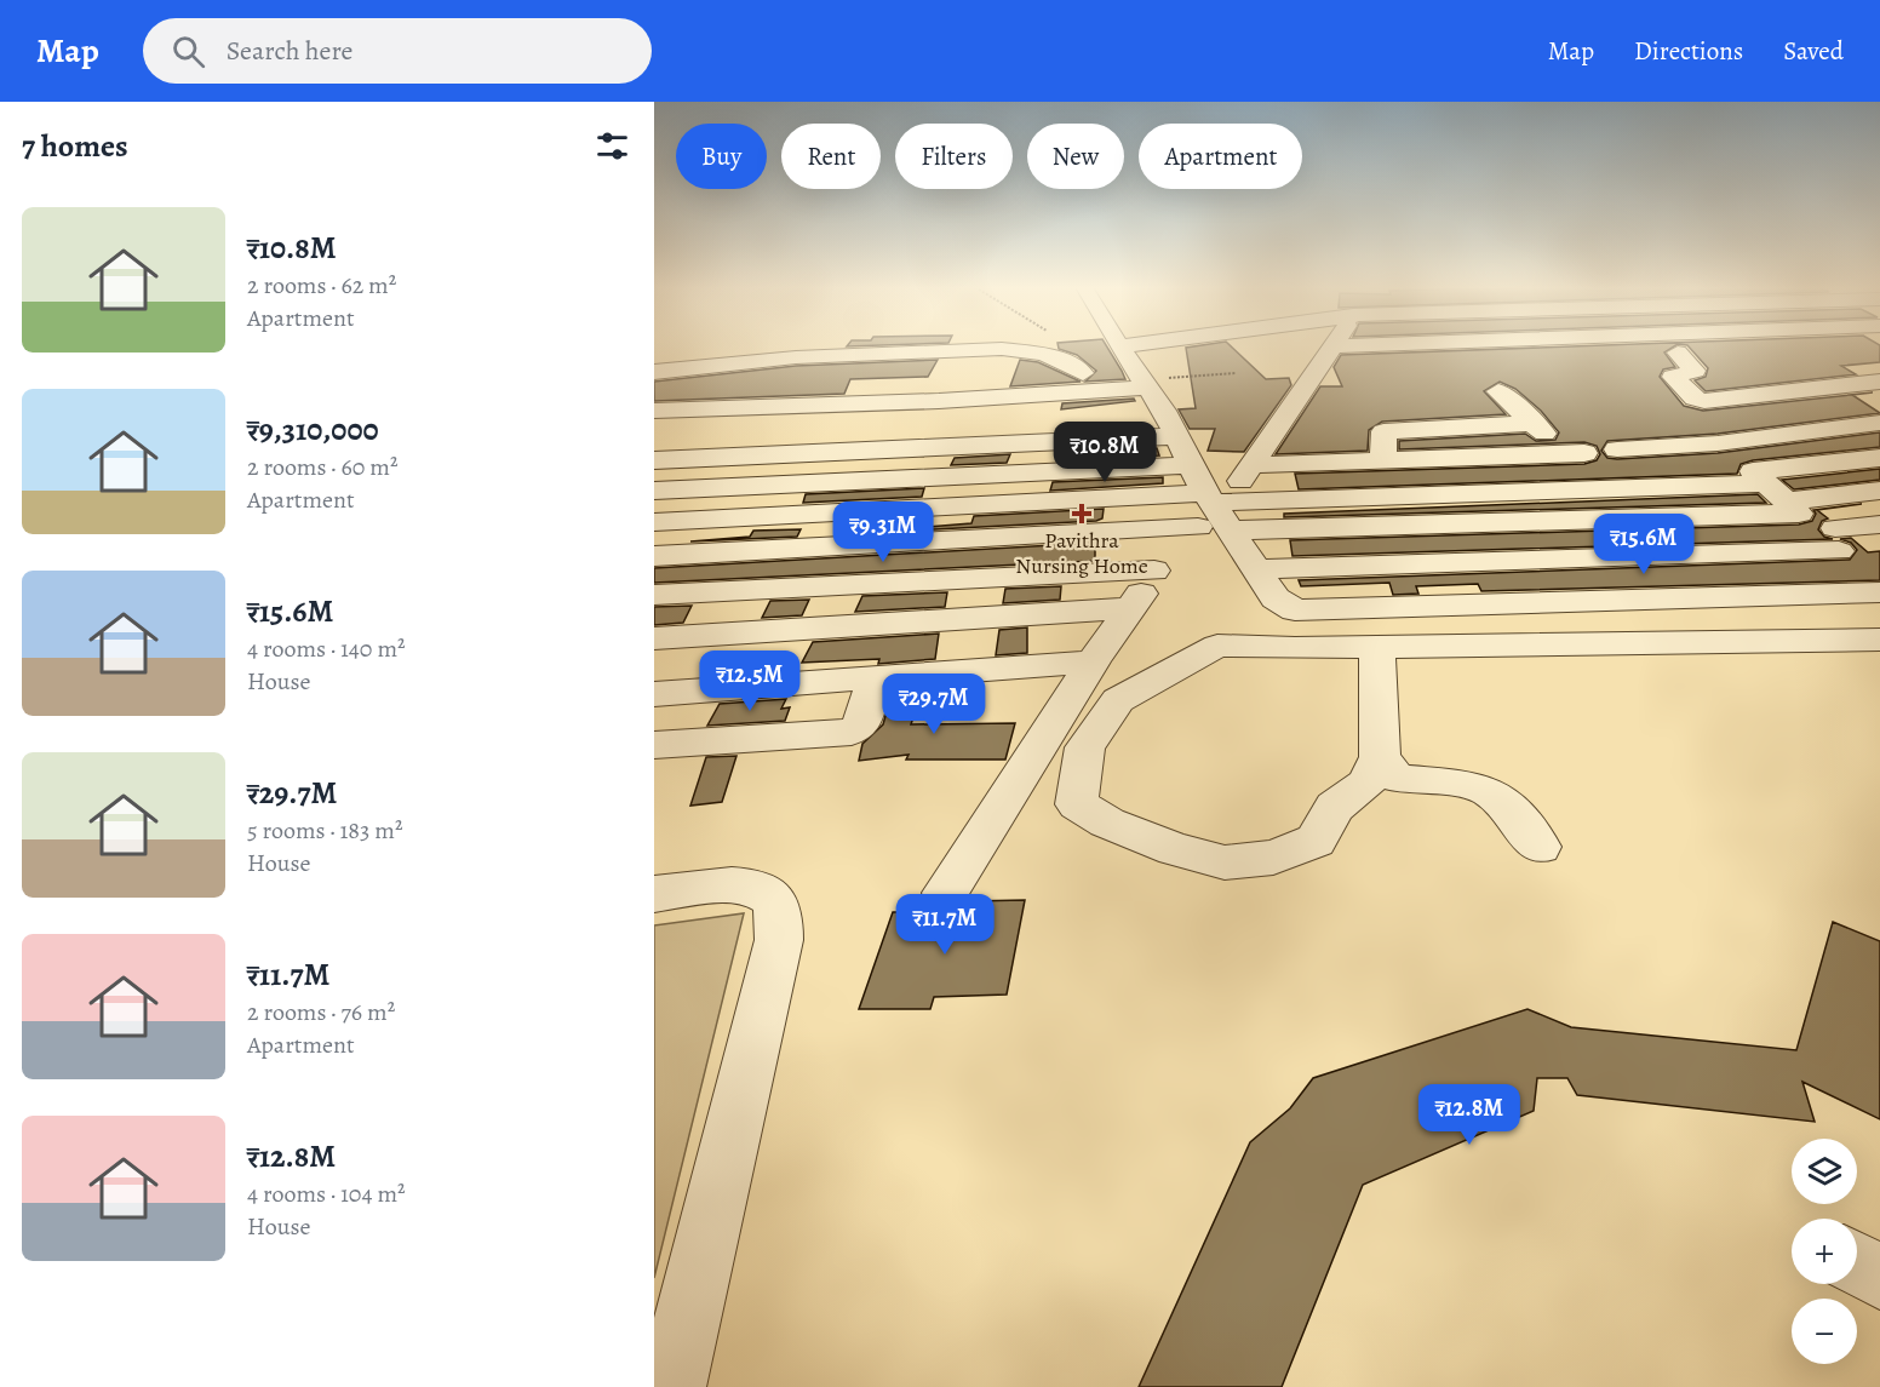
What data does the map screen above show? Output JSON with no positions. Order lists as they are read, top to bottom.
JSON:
{
  "places": {
    "health": ["Pavithra Nursing Home"]
  },
  "page": {
    "header": "Map",
    "search": "Search here",
    "nav": ["Map", "Directions", "Saved"],
    "heading": "7 homes",
    "chip": [
      "Buy",
      "Rent",
      "Filters",
      "New",
      "Apartment"
    ],
    "list": [
      {
        "name": "₹10.8M",
        "note": "2 rooms · 62 m² · Apartment"
      },
      {
        "name": "₹9,310,000",
        "note": "2 rooms · 60 m² · Apartment"
      },
      {
        "name": "₹15.6M",
        "note": "4 rooms · 140 m² · House"
      },
      {
        "name": "₹29.7M",
        "note": "5 rooms · 183 m² · House"
      },
      {
        "name": "₹11.7M",
        "note": "2 rooms · 76 m² · Apartment"
      },
      {
        "name": "₹12.8M",
        "note": "4 rooms · 104 m² · House"
      }
    ],
    "price": [
      "₹10.8M",
      "₹9.31M",
      "₹15.6M",
      "₹12.5M",
      "₹29.7M",
      "₹11.7M",
      "₹12.8M"
    ],
    "map_buttons": ["+", "−"]
  }
}
